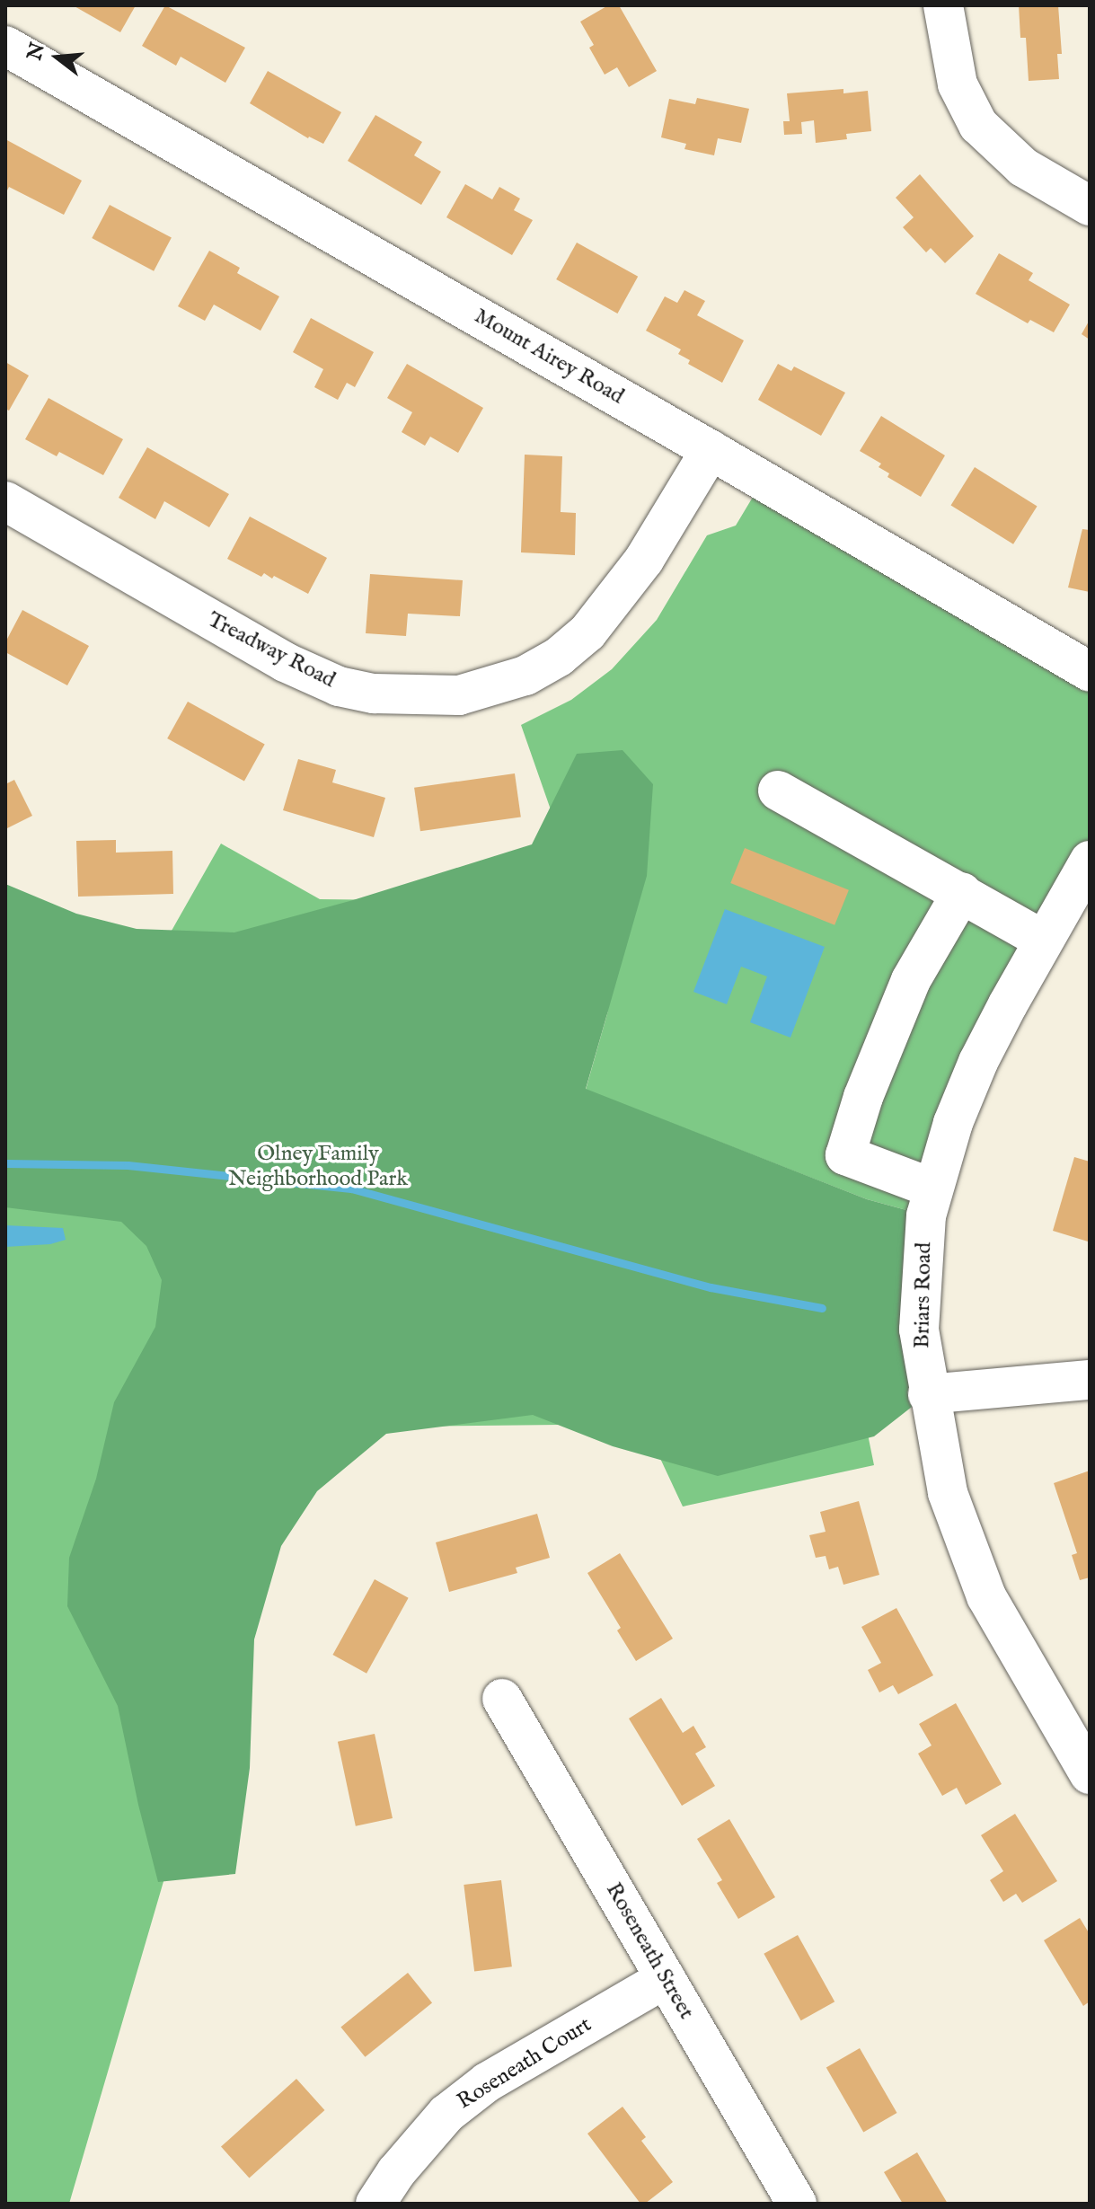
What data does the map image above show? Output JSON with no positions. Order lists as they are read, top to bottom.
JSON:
{
  "streets": {
    "street": [
      "Mount Airey Road",
      "Treadway Road",
      "Briars Road",
      "Roseneath Street",
      "Roseneath Court"
    ]
  },
  "crossings": [
    ["Mount Airey Road", "Treadway Road"],
    ["Roseneath Street", "Roseneath Court"]
  ],
  "parks": ["Olney Family Neighborhood Park"],
  "north": "left"
}
